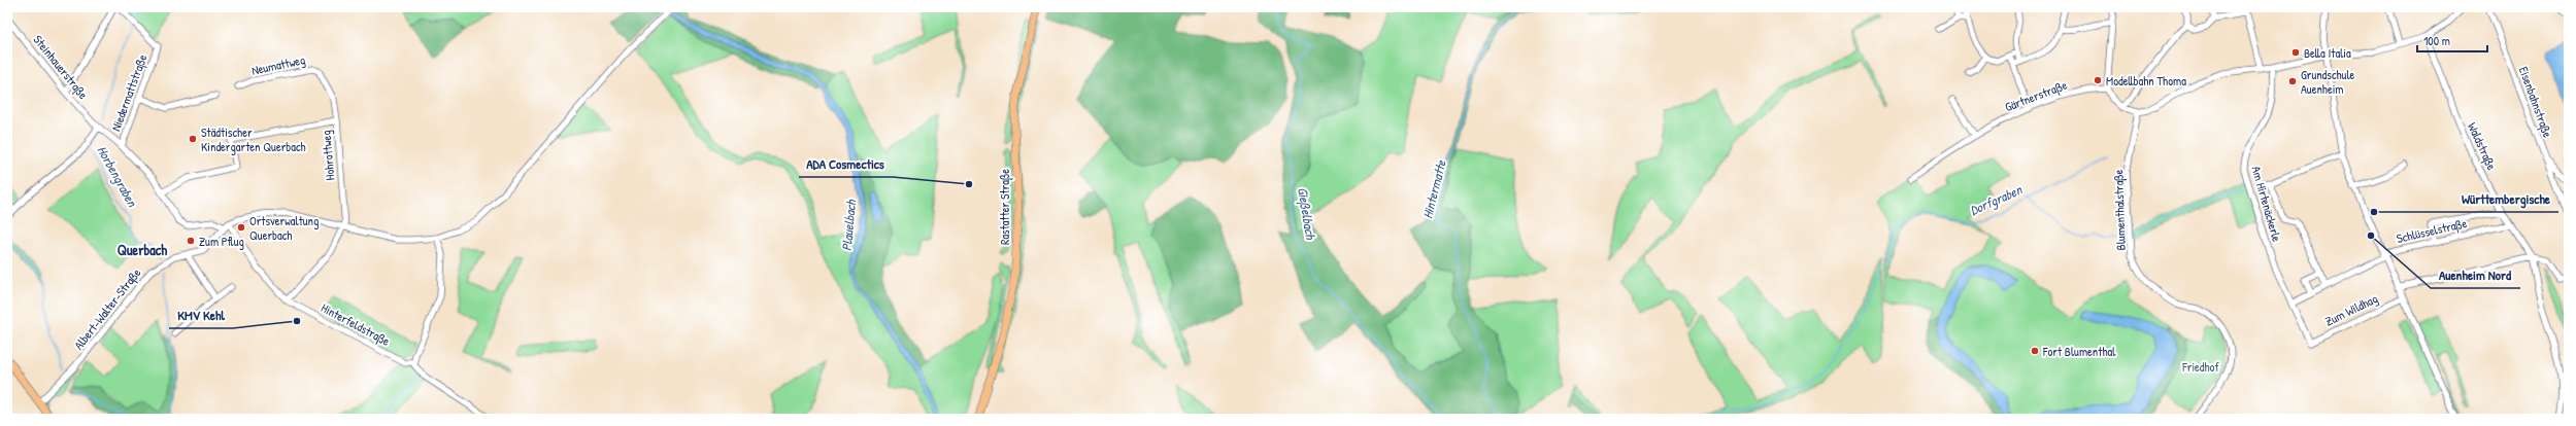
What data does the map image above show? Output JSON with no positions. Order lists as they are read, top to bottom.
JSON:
{
  "streets": {
    "main road": ["Rastatter Straße"],
    "street": [
      "Neumattweg",
      "Steinhauerstraße",
      "Niedermattstraße",
      "Gärtnerstraße",
      "Eisenbahnstraße",
      "Waldstraße",
      "Hohrottweg",
      "Am Hirtenäckerle",
      "Blumenthalstraße",
      "Schlüsselstraße",
      "Albert-Walter-Straße",
      "Zum Wildhag",
      "Hinterfeldstraße"
    ]
  },
  "crossings": [
    ["Neumattweg", "Hohrottweg"],
    ["Steinhauerstraße", "Niedermattstraße"],
    ["Steinhauerstraße", "Hohrottweg"],
    ["Steinhauerstraße", "Albert-Walter-Straße"],
    ["Steinhauerstraße", "Hinterfeldstraße"],
    ["Waldstraße", "Schlüsselstraße"],
    ["Am Hirtenäckerle", "Schlüsselstraße"],
    ["Am Hirtenäckerle", "Zum Wildhag"],
    ["Albert-Walter-Straße", "Hinterfeldstraße"]
  ],
  "districts": ["Querbach"],
  "water": [
    "Horbengraben",
    "Hintermatte",
    "Dorfgraben",
    "Gießelbach",
    "Plauelbach"
  ],
  "parks": ["Friedhof"],
  "places": [
    "Bella Italia",
    "Modellbahn Thoma",
    "Grundschule Auenheim",
    "Städtischer Kindergarten Querbach",
    "ADA Cosmectics",
    "Württembergische",
    "Ortsverwaltung Querbach",
    "Auenheim Nord",
    "Zum Pflug",
    "KMV Kehl",
    "Fort Blumenthal"
  ],
  "scale_bar": "100 m"
}
